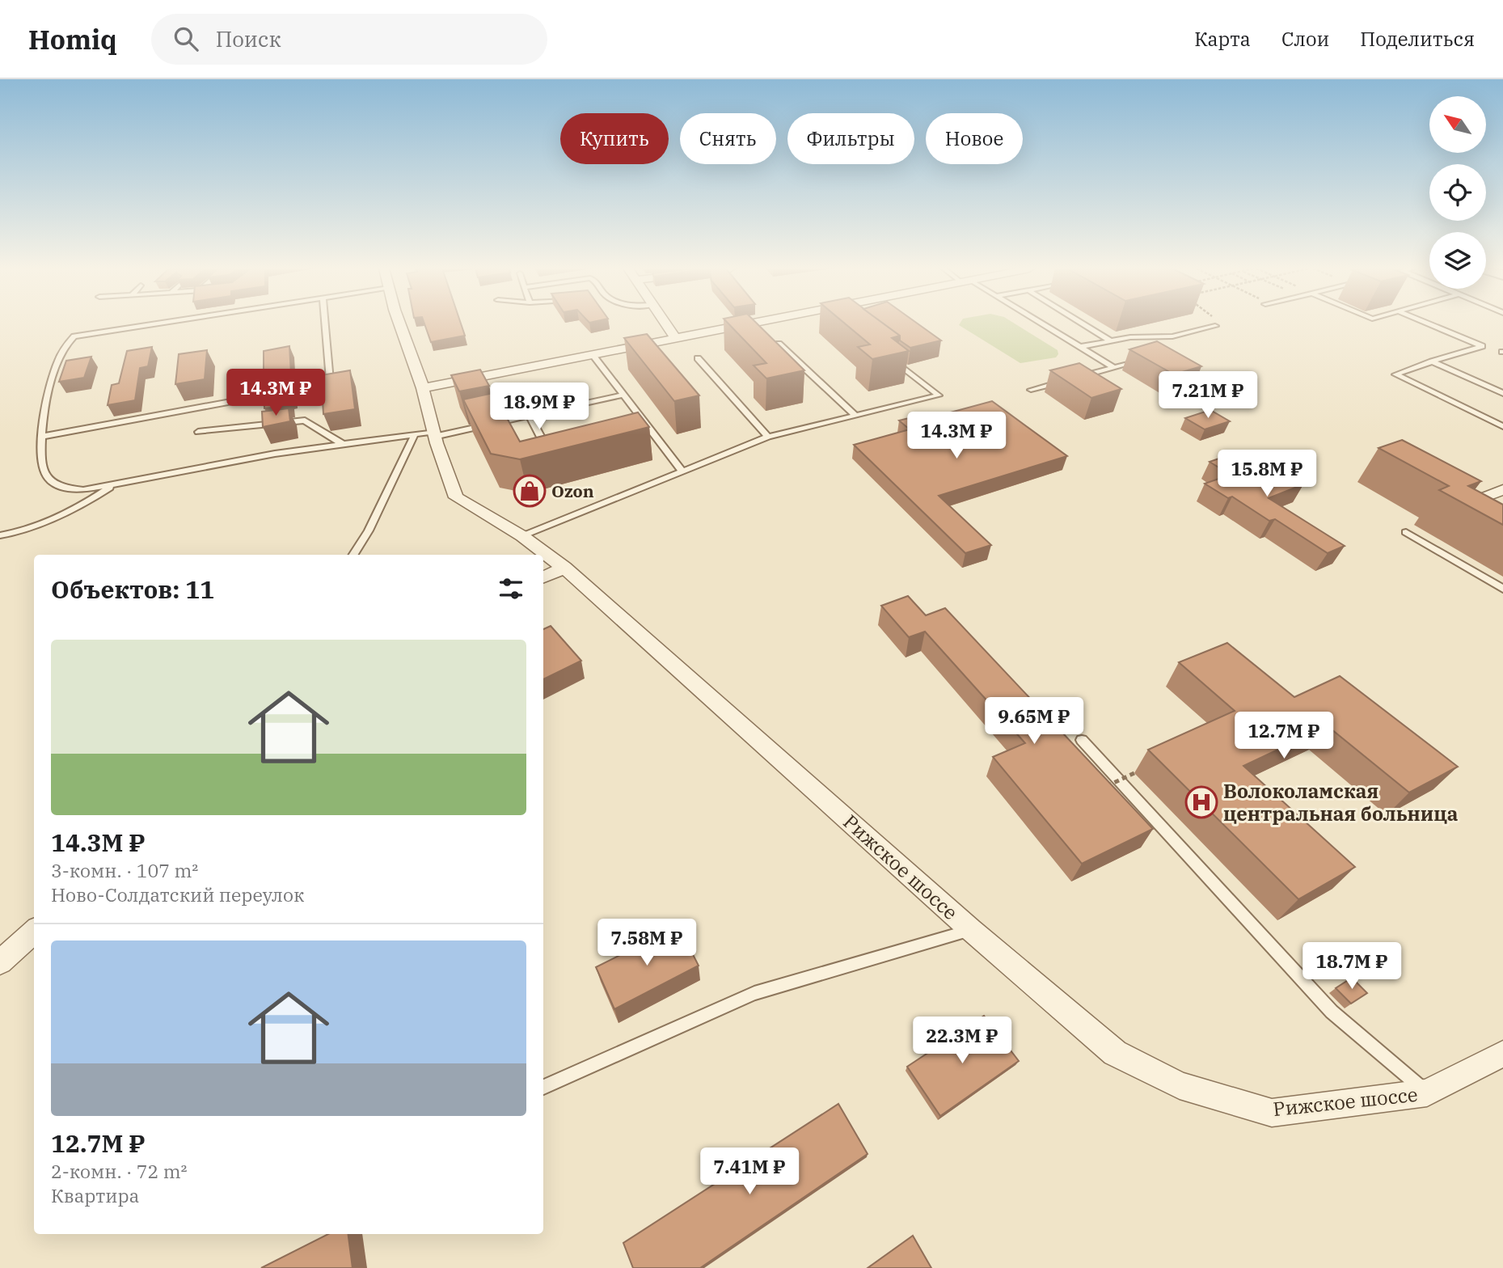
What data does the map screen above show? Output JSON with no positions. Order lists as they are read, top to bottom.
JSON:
{
  "streets": {
    "street": ["Рижское шоссе"]
  },
  "places": {
    "shop": ["Ozon"],
    "hospital": ["Волоколамская центральная больница"]
  },
  "north": "top left",
  "page": {
    "header": "Homiq",
    "search": "Поиск",
    "nav": ["Карта", "Слои", "Поделиться"],
    "chip": [
      "Купить",
      "Снять",
      "Фильтры",
      "Новое"
    ],
    "price": [
      "14.3M ₽",
      "7.21M ₽",
      "18.9M ₽",
      "14.3M ₽",
      "15.8M ₽",
      "9.65M ₽",
      "12.7M ₽",
      "7.58M ₽",
      "18.7M ₽",
      "22.3M ₽",
      "7.41M ₽"
    ],
    "heading": "Объектов: 11",
    "list": [
      {
        "name": "14.3M ₽",
        "note": "3-комн. · 107 m² · Ново-Солдатский переулок"
      },
      {
        "name": "12.7M ₽",
        "note": "2-комн. · 72 m² · Квартира"
      }
    ]
  }
}
